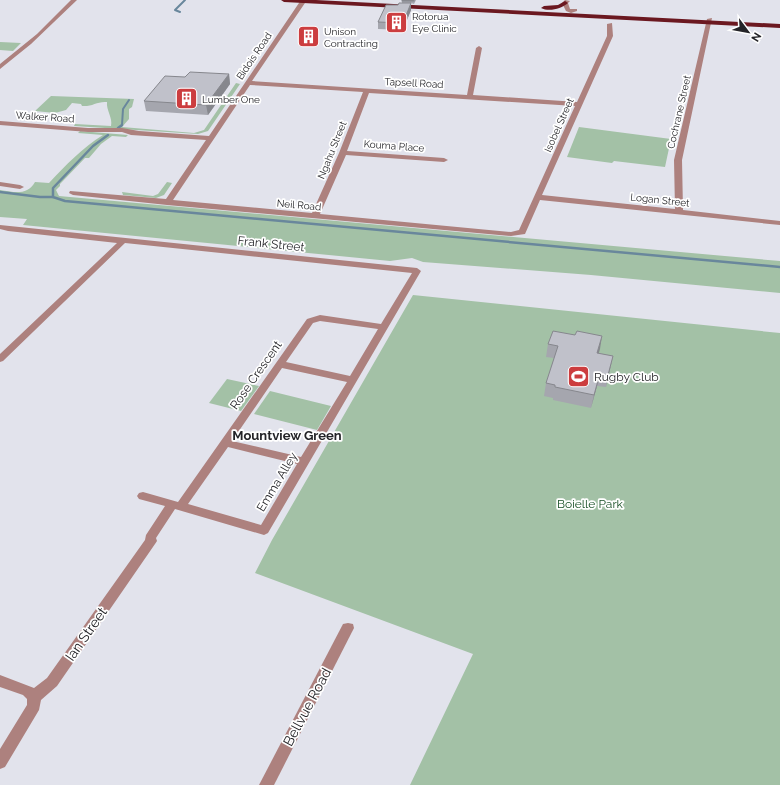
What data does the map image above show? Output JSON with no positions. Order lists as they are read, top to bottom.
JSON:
{
  "streets": {
    "street": [
      "Bidois Road",
      "Tapsell Road",
      "Cochrane Street",
      "Walker Road",
      "Isobel Street",
      "Kouma Place",
      "Ngahu Street",
      "Logan Street",
      "Neil Road",
      "Frank Street",
      "Rose Crescent",
      "Emma Alley",
      "Ian Street",
      "Bellvue Road"
    ]
  },
  "crossings": [
    ["Bidois Road", "Tapsell Road"],
    ["Bidois Road", "Walker Road"],
    ["Bidois Road", "Neil Road"],
    ["Tapsell Road", "Isobel Street"],
    ["Tapsell Road", "Ngahu Street"],
    ["Cochrane Street", "Logan Street"],
    ["Isobel Street", "Logan Street"],
    ["Isobel Street", "Neil Road"],
    ["Kouma Place", "Ngahu Street"],
    ["Ngahu Street", "Neil Road"],
    ["Frank Street", "Emma Alley"],
    ["Rose Crescent", "Emma Alley"],
    ["Rose Crescent", "Ian Street"],
    ["Emma Alley", "Ian Street"]
  ],
  "districts": ["Mountview Green"],
  "parks": ["Boielle Park"],
  "places": {
    "building": ["Rotorua Eye Clinic", "Unison Contracting", "Lumber One"],
    "sports": ["Rugby Club"]
  },
  "north": "bottom right"
}
